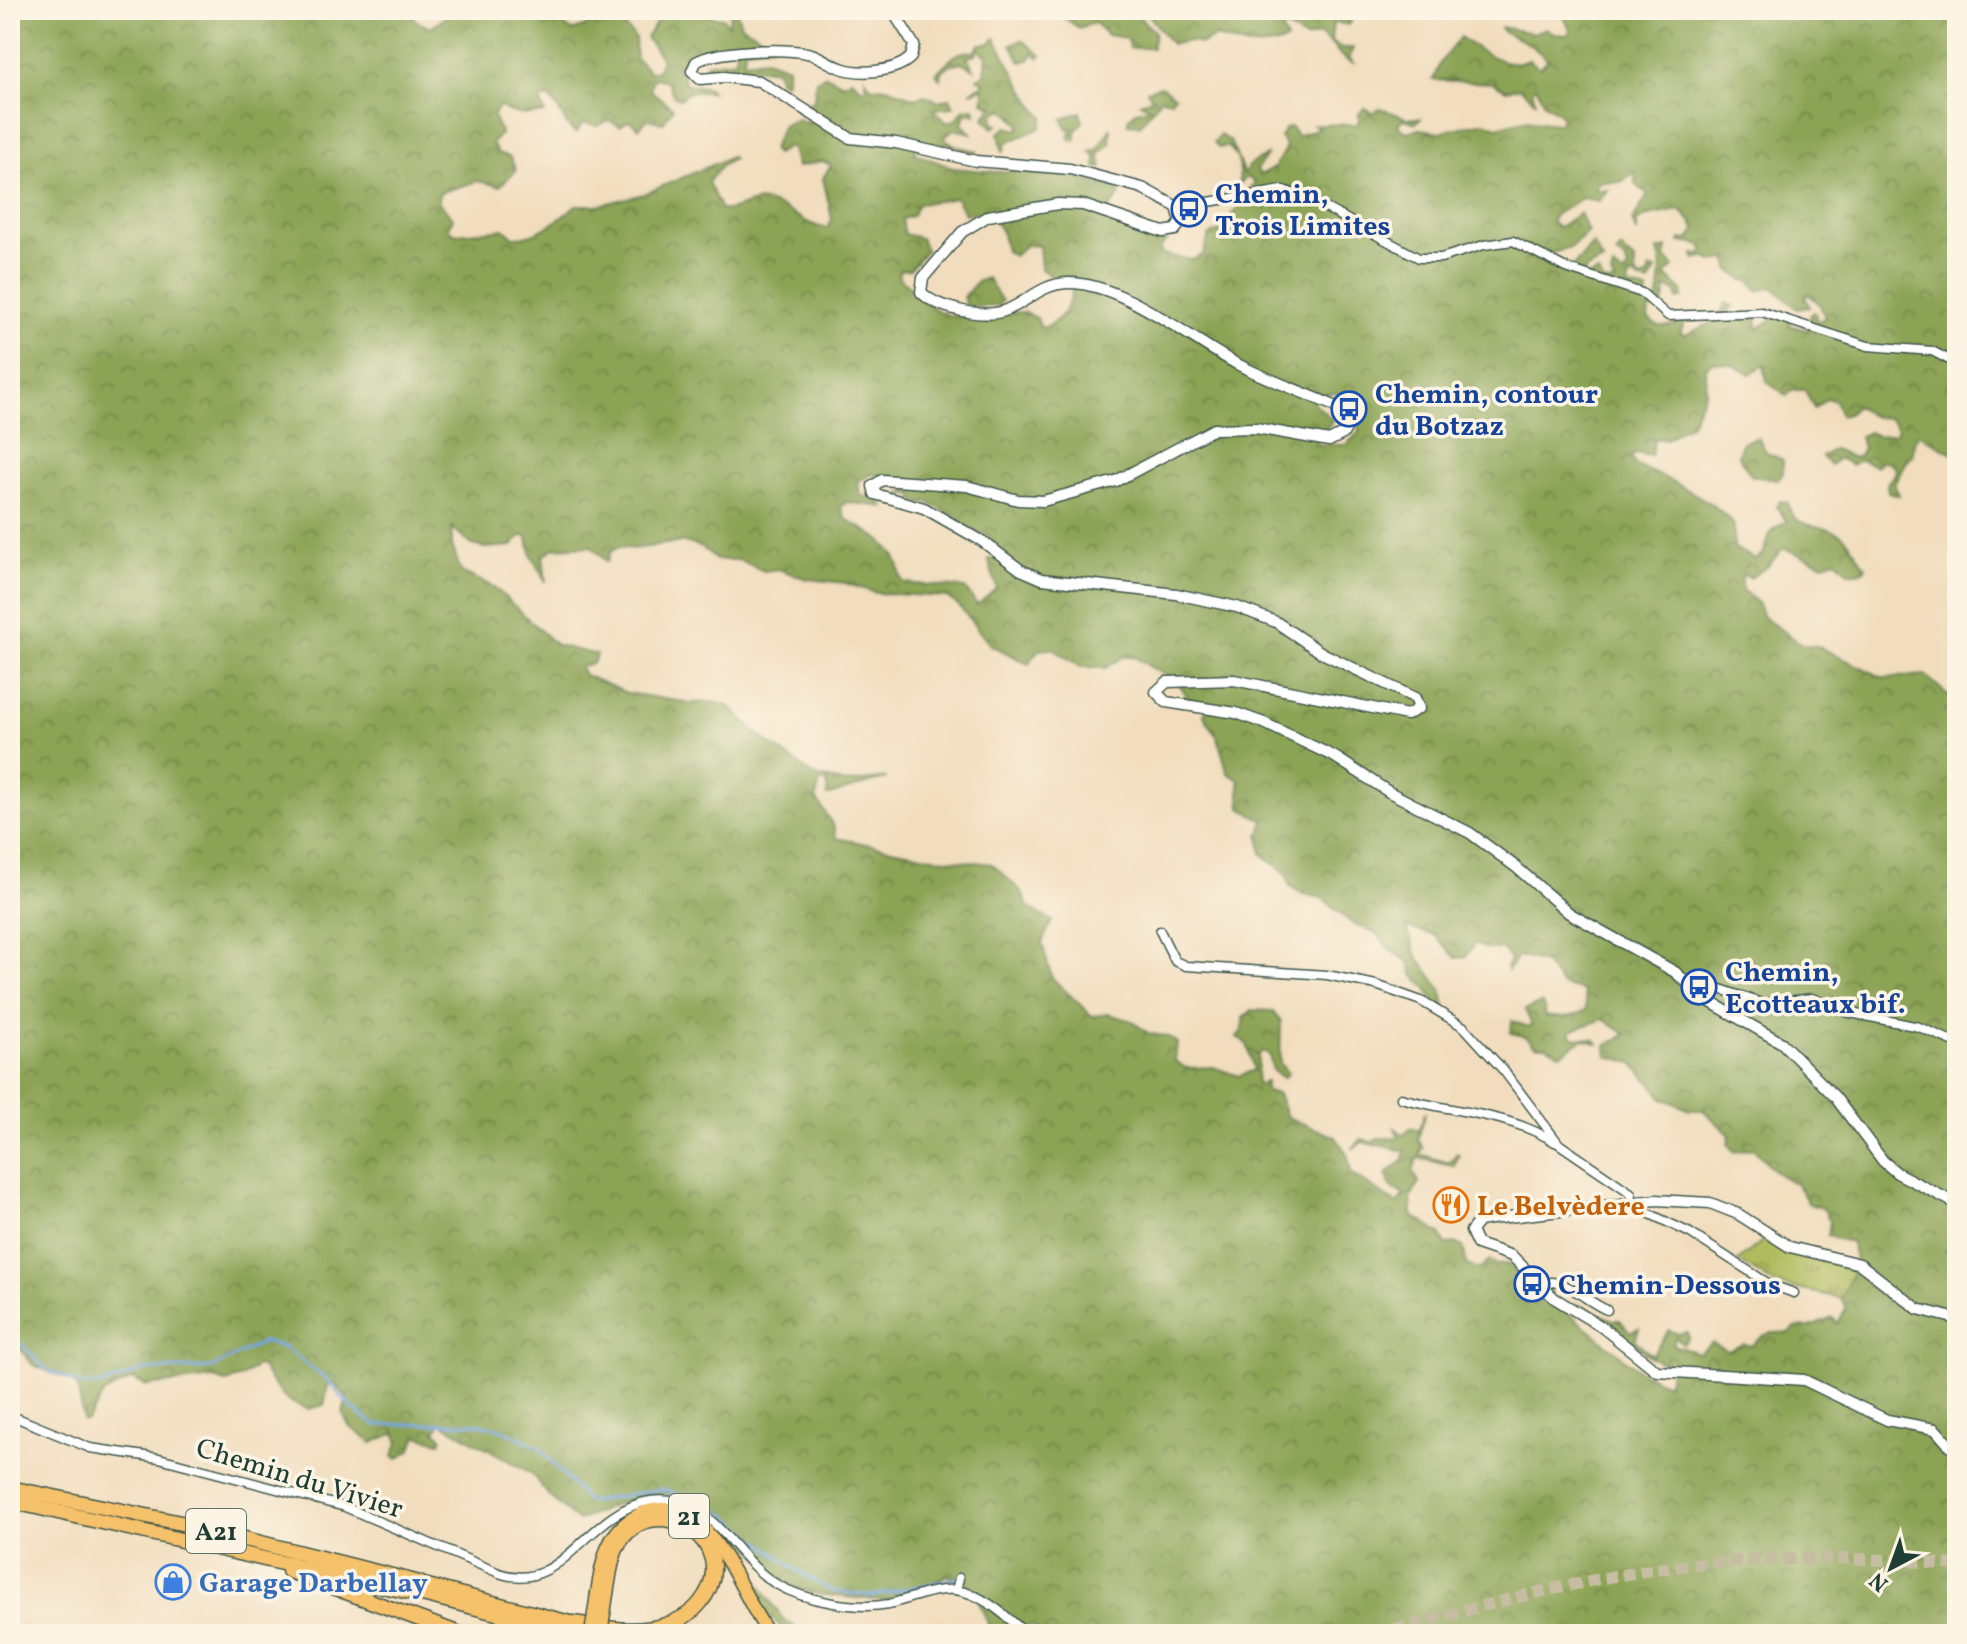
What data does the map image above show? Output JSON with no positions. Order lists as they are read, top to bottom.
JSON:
{
  "streets": {
    "highway": ["21", "A21"],
    "street": ["Chemin du Vivier"]
  },
  "places": {
    "bus stop": [
      "Chemin, Trois Limites",
      "Chemin, contour du Botzaz",
      "Chemin, Ecotteaux bif.",
      "Chemin-Dessous"
    ],
    "restaurant": ["Le Belvèdere"],
    "shop": ["Garage Darbellay"]
  },
  "north": "bottom left"
}
